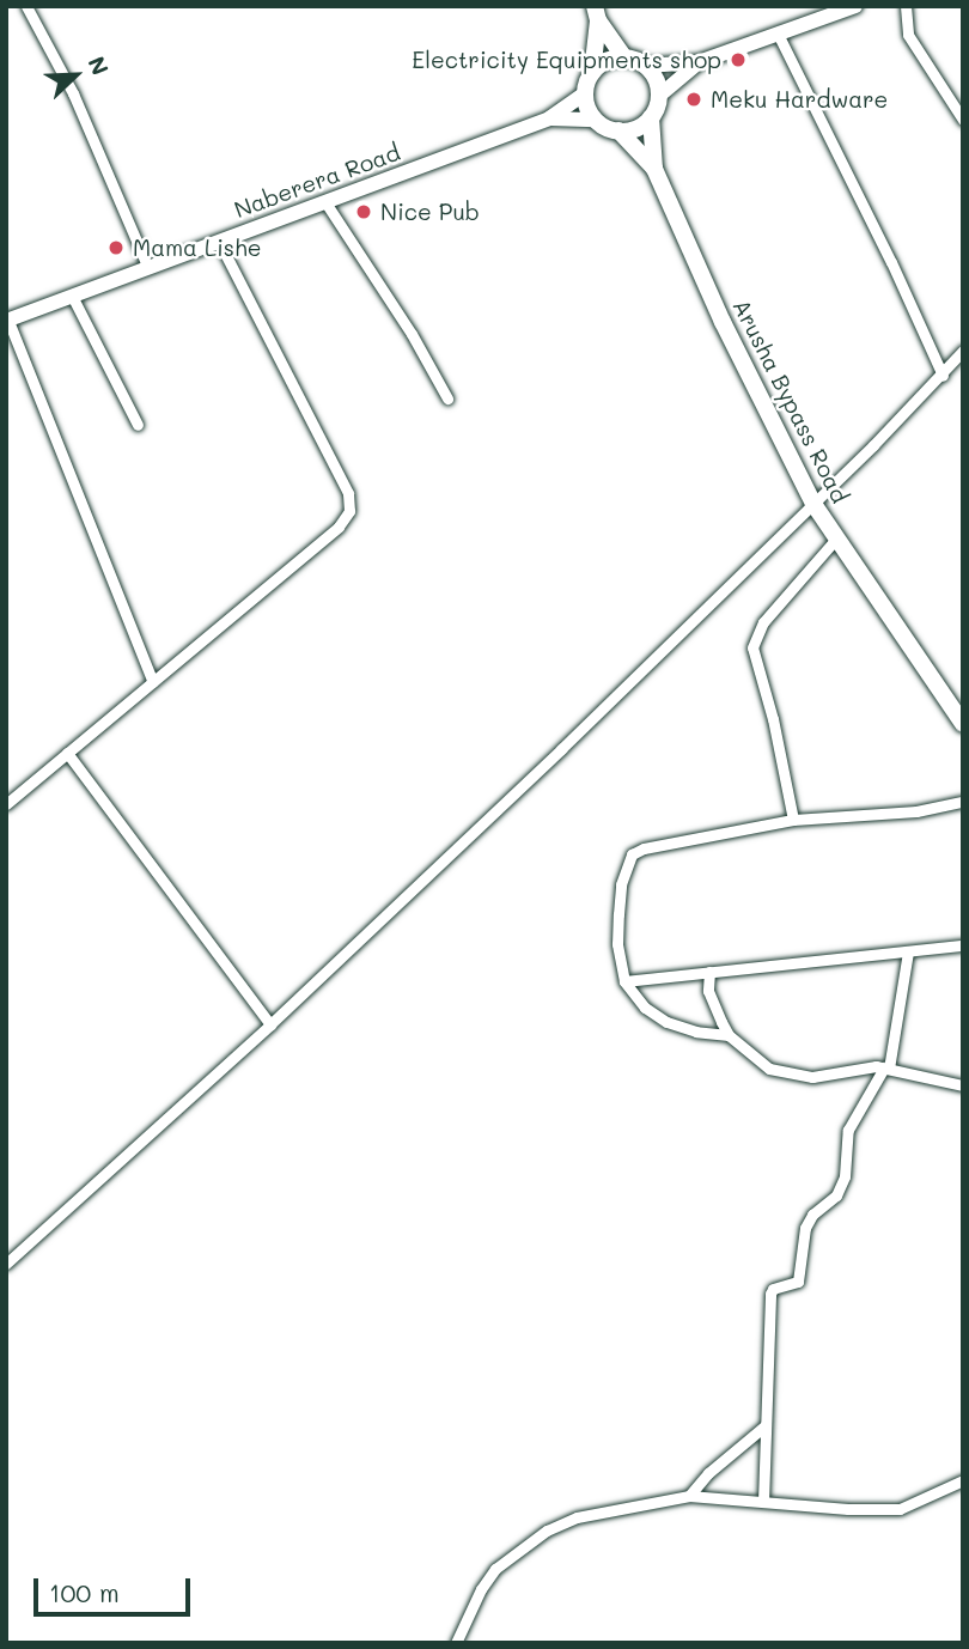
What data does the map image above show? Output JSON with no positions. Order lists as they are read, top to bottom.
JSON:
{
  "streets": {
    "main road": ["Arusha Bypass Road"],
    "street": ["Naberera Road"]
  },
  "crossings": [
    ["Naberera Road", "Arusha Bypass Road"]
  ],
  "places": [
    "Electricity Equipments shop",
    "Meku Hardware",
    "Nice Pub",
    "Mama Lishe"
  ],
  "scale_bar": "100 m",
  "north": "top right"
}
